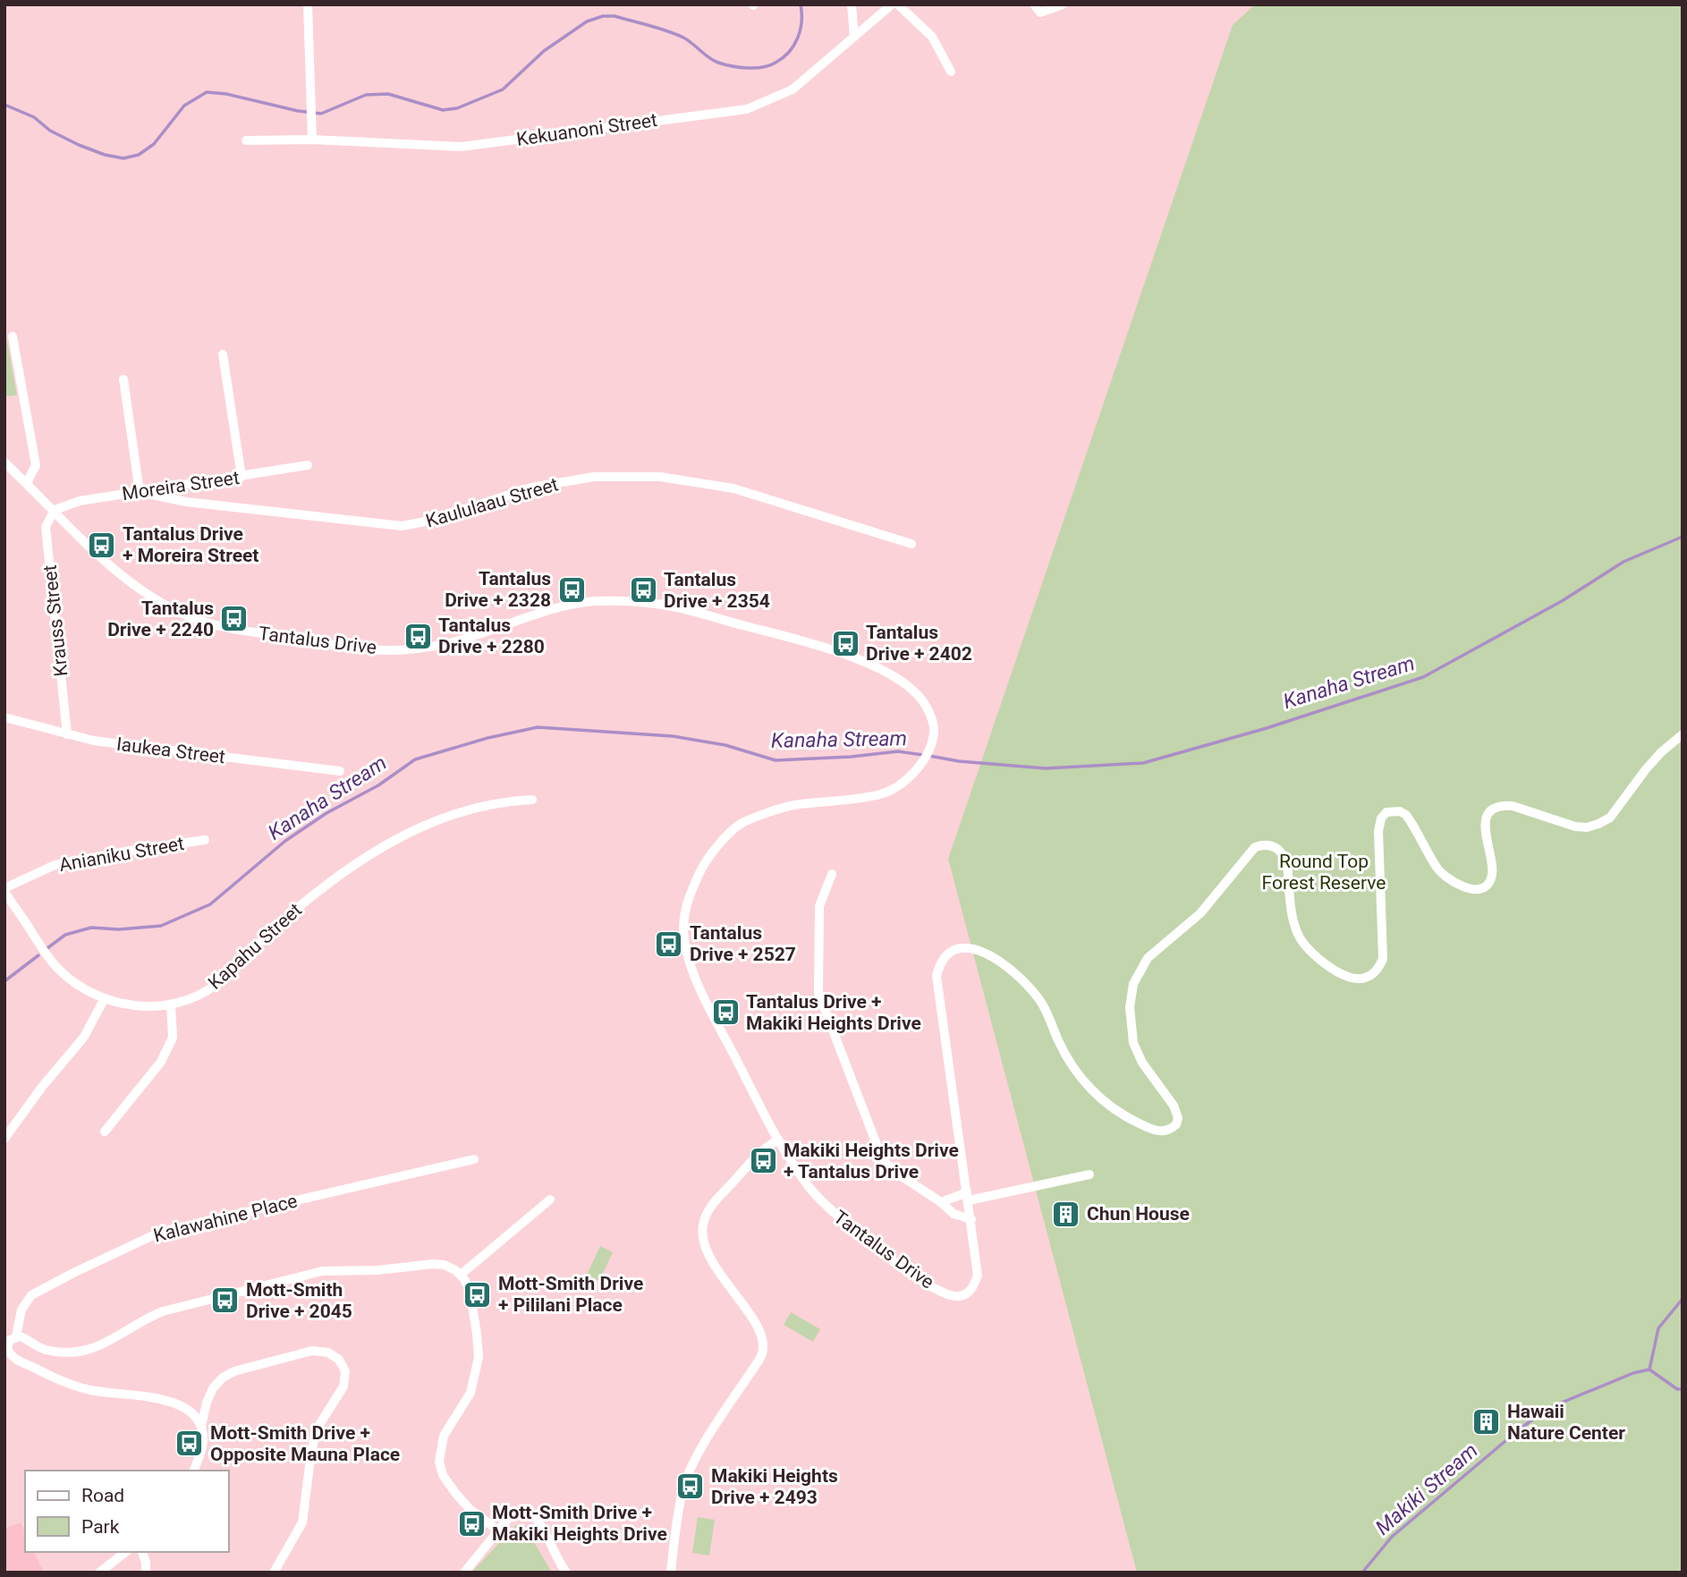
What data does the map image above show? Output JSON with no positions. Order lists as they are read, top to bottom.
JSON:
{
  "streets": {
    "street": [
      "Kekuanoni Street",
      "Moreira Street",
      "Kaululaau Street",
      "Krauss Street",
      "Tantalus Drive",
      "Iaukea Street",
      "Anianiku Street",
      "Kapahu Street",
      "Kalawahine Place"
    ]
  },
  "crossings": [
    ["Moreira Street", "Kaululaau Street"],
    ["Moreira Street", "Krauss Street"],
    ["Moreira Street", "Tantalus Drive"],
    ["Krauss Street", "Tantalus Drive"],
    ["Krauss Street", "Iaukea Street"],
    ["Anianiku Street", "Kapahu Street"]
  ],
  "water": ["Kanaha Stream", "Makiki Stream"],
  "parks": ["Round Top Forest Reserve"],
  "places": {
    "bus stop": [
      "Tantalus Drive + Moreira Street",
      "Tantalus Drive + 2328",
      "Tantalus Drive + 2354",
      "Tantalus Drive + 2240",
      "Tantalus Drive + 2280",
      "Tantalus Drive + 2402",
      "Tantalus Drive + 2527",
      "Tantalus Drive + Makiki Heights Drive",
      "Makiki Heights Drive + Tantalus Drive",
      "Mott-Smith Drive + Pililani Place",
      "Mott-Smith Drive + 2045",
      "Mott-Smith Drive + Opposite Mauna Place",
      "Makiki Heights Drive + 2493",
      "Mott-Smith Drive + Makiki Heights Drive"
    ],
    "building": ["Chun House", "Hawaii Nature Center"]
  },
  "legend": ["Road", "Park"]
}
